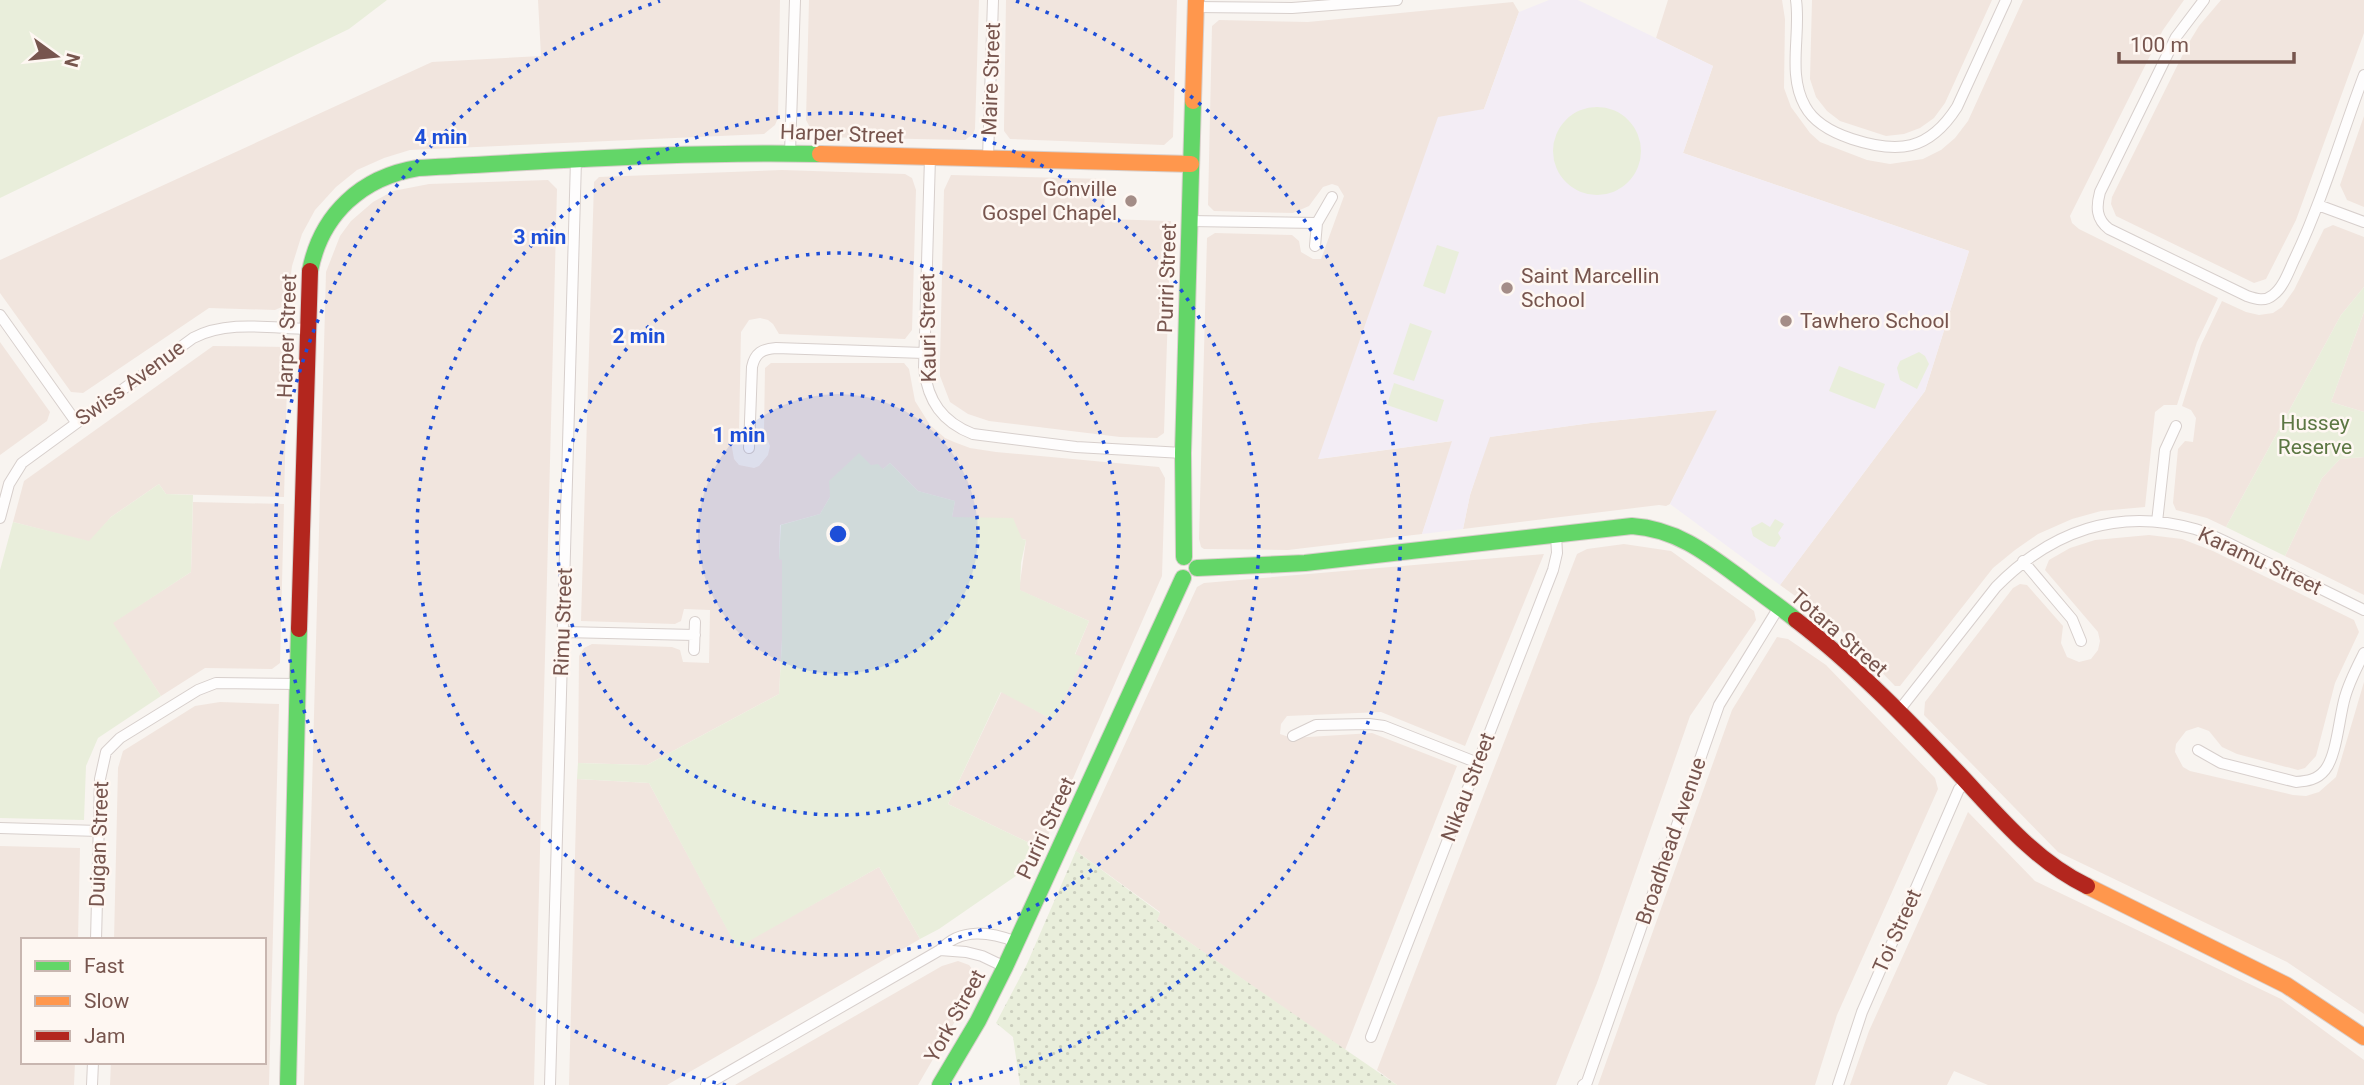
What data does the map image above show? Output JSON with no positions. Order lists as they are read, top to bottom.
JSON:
{
  "streets": {
    "street": [
      "Maire Street",
      "Harper Street",
      "Puriri Street",
      "Kauri Street",
      "Swiss Avenue",
      "Karamu Street",
      "Rimu Street",
      "Totara Street",
      "Nikau Street",
      "Broadhead Avenue",
      "Duigan Street",
      "Toi Street",
      "York Street"
    ]
  },
  "crossings": [
    ["Maire Street", "Harper Street"],
    ["Harper Street", "Puriri Street"],
    ["Harper Street", "Kauri Street"],
    ["Harper Street", "Swiss Avenue"],
    ["Harper Street", "Rimu Street"],
    ["Harper Street", "Duigan Street"],
    ["Puriri Street", "Kauri Street"],
    ["Puriri Street", "Totara Street"],
    ["Puriri Street", "York Street"],
    ["Karamu Street", "Totara Street"],
    ["Totara Street", "Nikau Street"],
    ["Totara Street", "Broadhead Avenue"],
    ["Totara Street", "Toi Street"]
  ],
  "parks": ["Hussey Reserve"],
  "places": ["Gonville Gospel Chapel", "Saint Marcellin School", "Tawhero School"],
  "legend": ["Fast", "Slow", "Jam"],
  "scale_bar": "100 m",
  "north": "right",
  "rings": [
    "4 min",
    "3 min",
    "2 min",
    "1 min"
  ]
}
